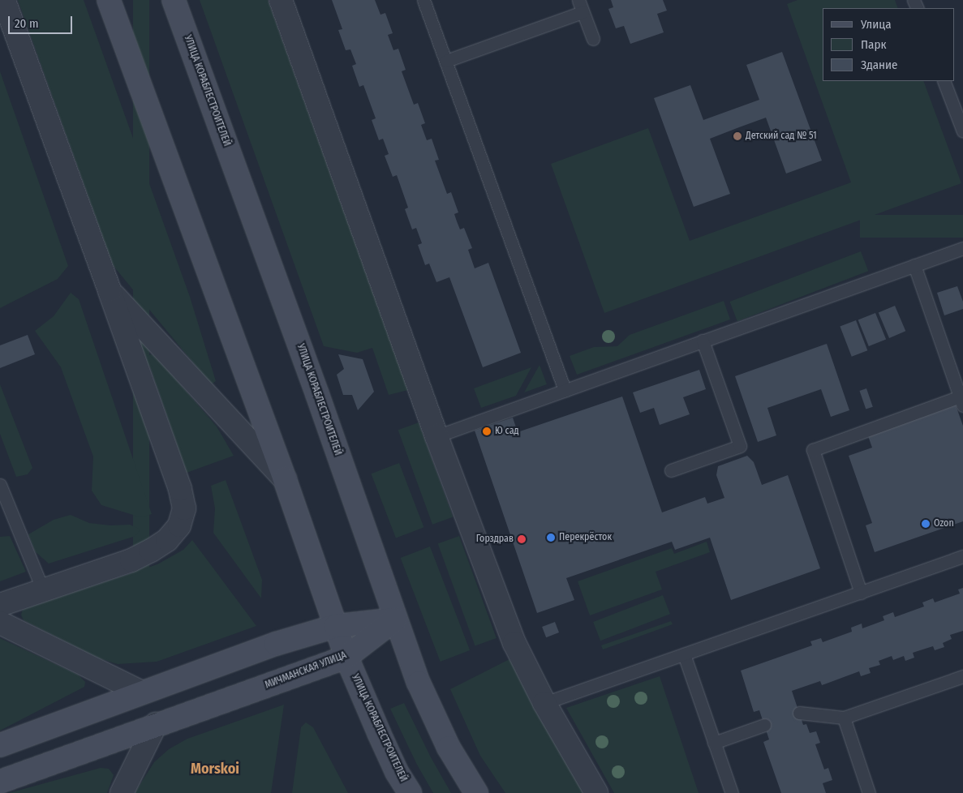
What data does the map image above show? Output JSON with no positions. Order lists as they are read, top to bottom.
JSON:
{
  "streets": {
    "main road": ["УЛИЦА КОРАБЛЕСТРОИТЕЛЕЙ", "МИЧМАНСКАЯ УЛИЦА"]
  },
  "crossings": [
    ["УЛИЦА КОРАБЛЕСТРОИТЕЛЕЙ", "МИЧМАНСКАЯ УЛИЦА"]
  ],
  "districts": ["Morskoi"],
  "places": [
    "Детский сад № 51",
    "Ю сад",
    "Ozon",
    "Перекрёсток",
    "Горздрав"
  ],
  "legend": ["Улица", "Парк", "Здание"],
  "scale_bar": "20 m"
}
